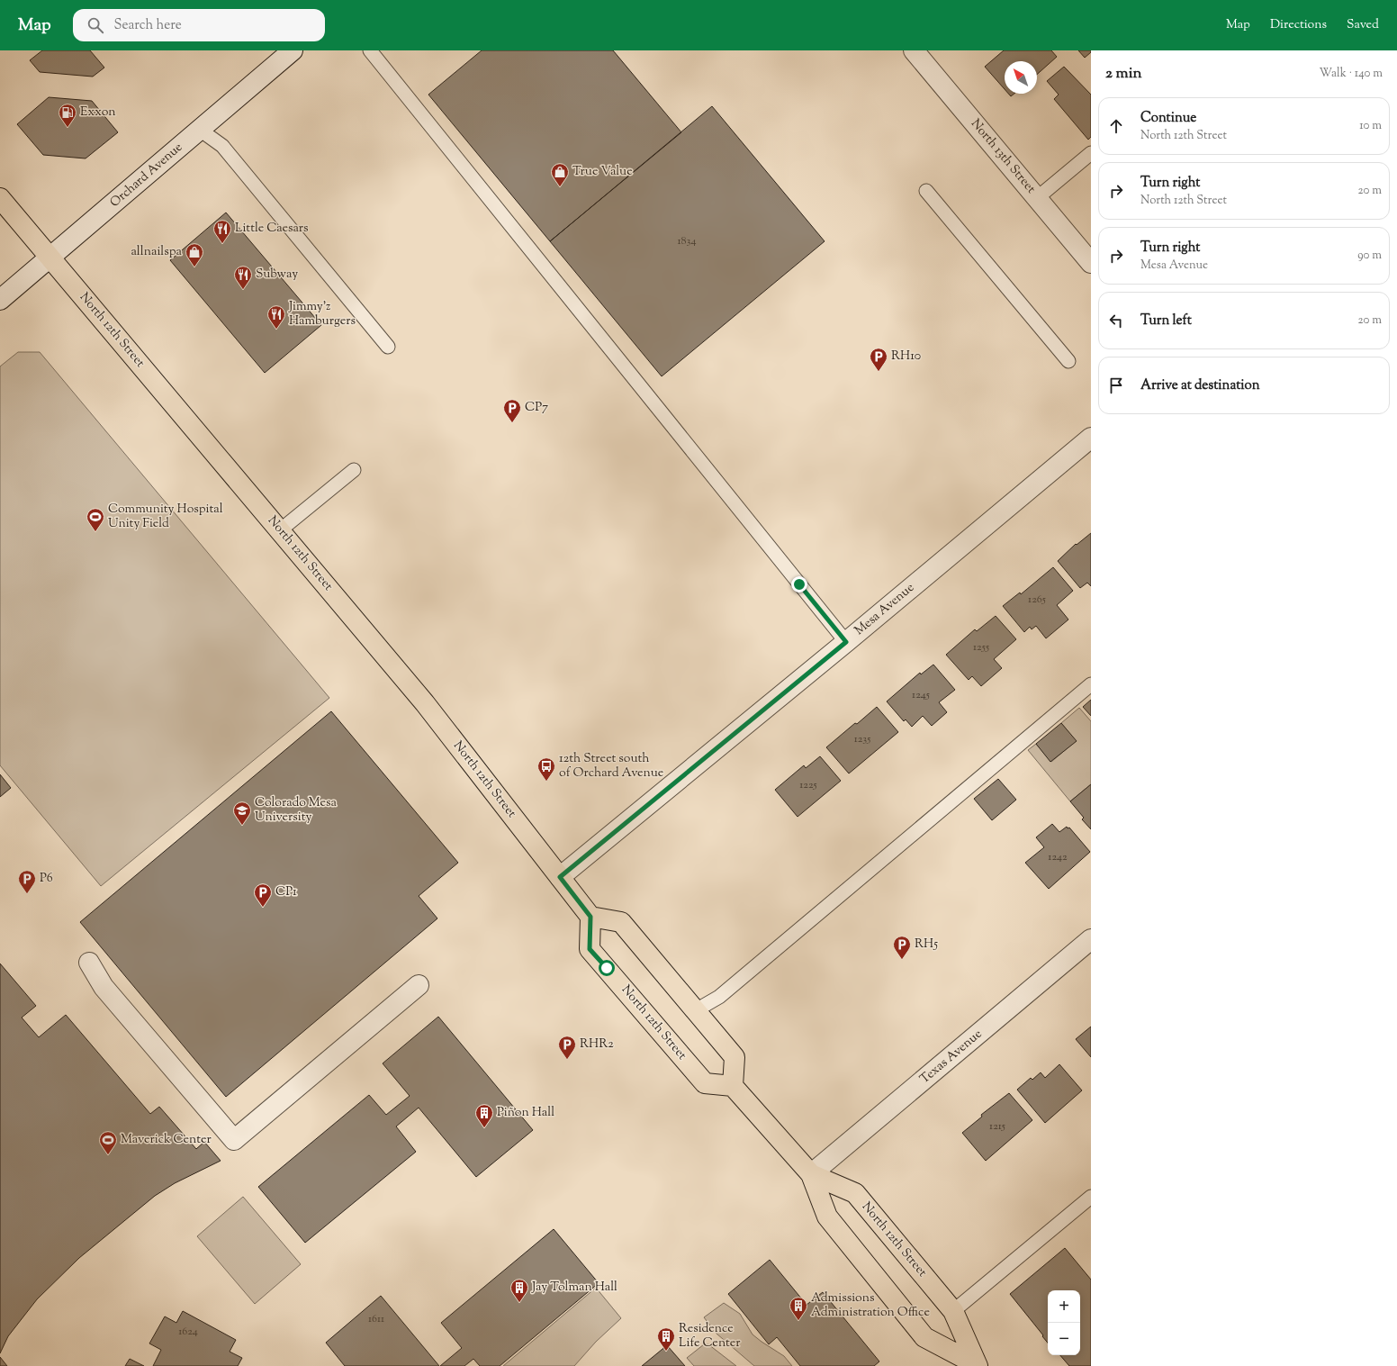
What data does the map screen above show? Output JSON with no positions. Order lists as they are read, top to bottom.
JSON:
{
  "streets": {
    "main road": ["North 12th Street"],
    "street": [
      "North 13th Street",
      "Orchard Avenue",
      "Mesa Avenue",
      "Texas Avenue"
    ]
  },
  "crossings": [
    ["Orchard Avenue", "North 12th Street"],
    ["North 12th Street", "Mesa Avenue"],
    ["North 12th Street", "Texas Avenue"]
  ],
  "places": {
    "fuel station": ["Exxon"],
    "shop": ["True Value", "allnailspa"],
    "restaurant": ["Little Caesars", "Subway", "Jimmy'z Hamburgers"],
    "parking": [
      "RH10",
      "CP7",
      "P6",
      "CP1",
      "RH5",
      "RHR2"
    ],
    "sports": ["Community Hospital Unity Field", "Maverick Center"],
    "bus stop": ["12th Street south of Orchard Avenue"],
    "school or university": ["Colorado Mesa University"],
    "building": [
      "Piñon Hall",
      "Jay Tolman Hall",
      "Admissions Administration Office",
      "Residence Life Center"
    ]
  },
  "house_numbers": [
    "1834",
    "1265",
    "1255",
    "1245",
    "1235",
    "1225",
    "1242",
    "1215",
    "1611",
    "1624"
  ],
  "north": "top left",
  "page": {
    "header": "Map",
    "search": "Search here",
    "nav": ["Map", "Directions", "Saved"],
    "heading": ["2 min", "Walk · 140 m"],
    "list": [
      ["Continue", "North 12th Street", "10 m"],
      ["Turn right", "North 12th Street", "20 m"],
      ["Turn right", "Mesa Avenue", "90 m"],
      ["Turn left", "20 m"],
      "Arrive at destination"
    ],
    "map_buttons": ["+", "−"]
  }
}
